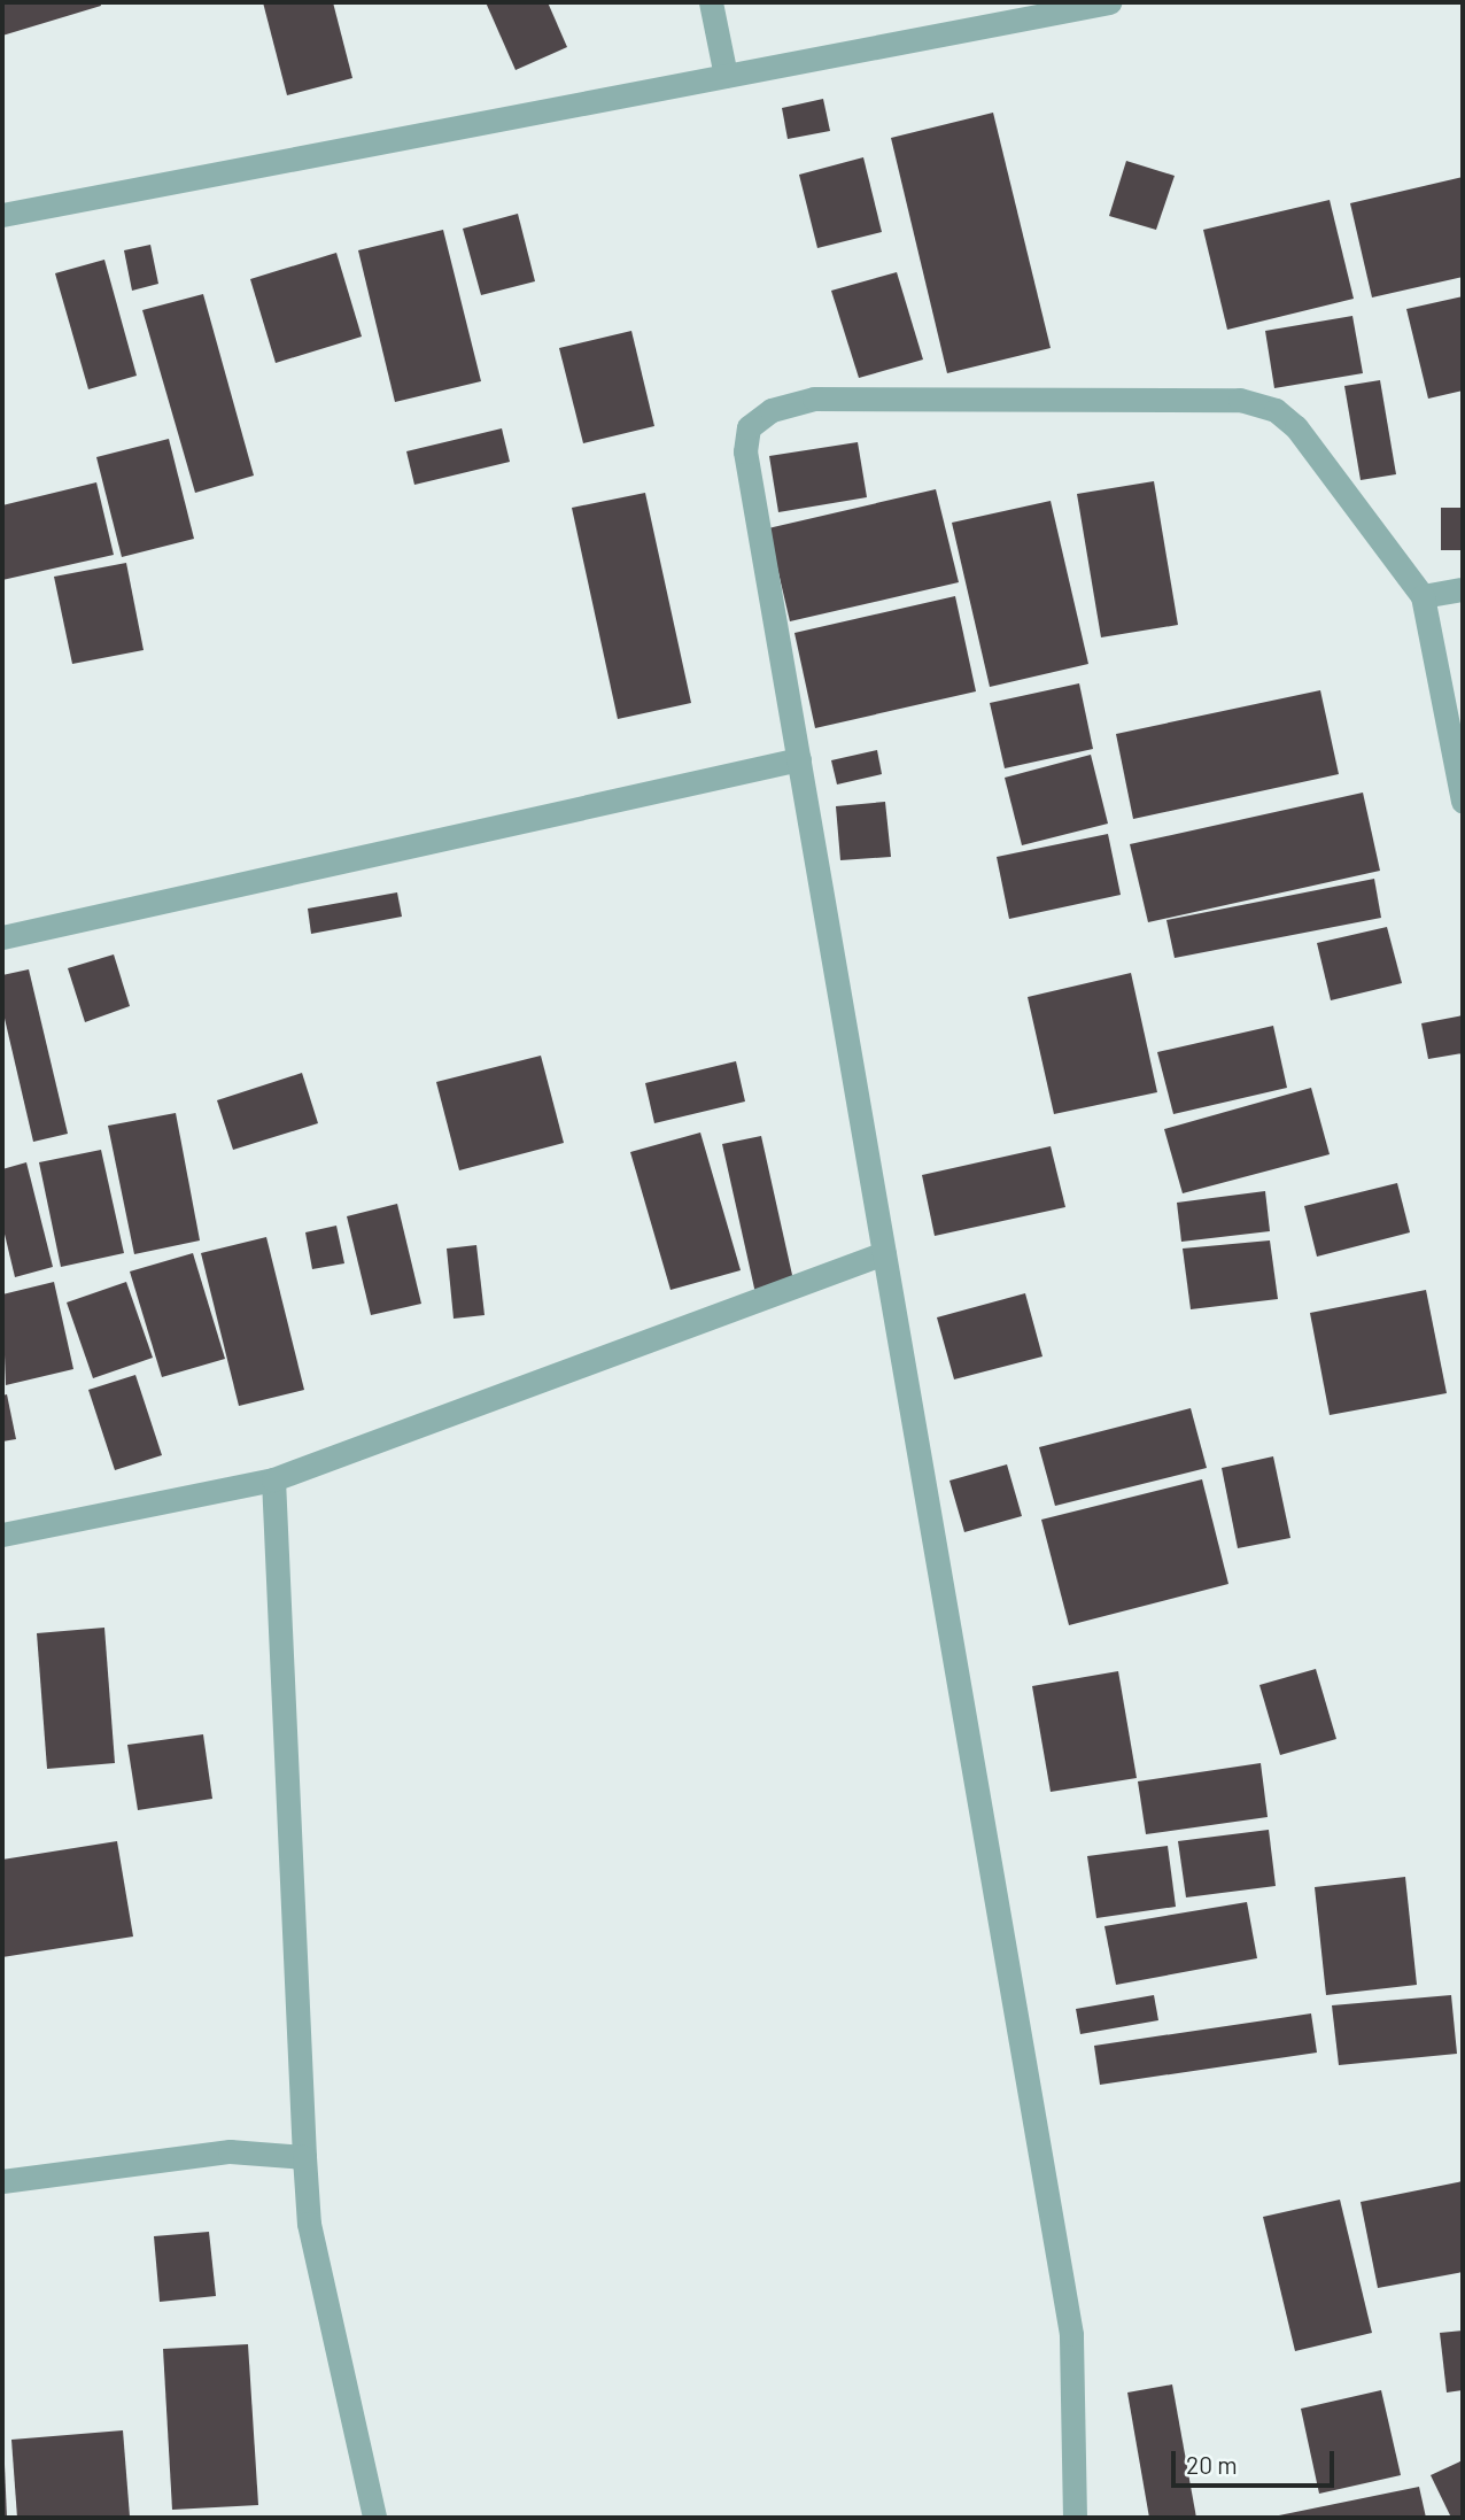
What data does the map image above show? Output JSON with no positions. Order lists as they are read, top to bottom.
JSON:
{
  "scale_bar": "20 m"
}
